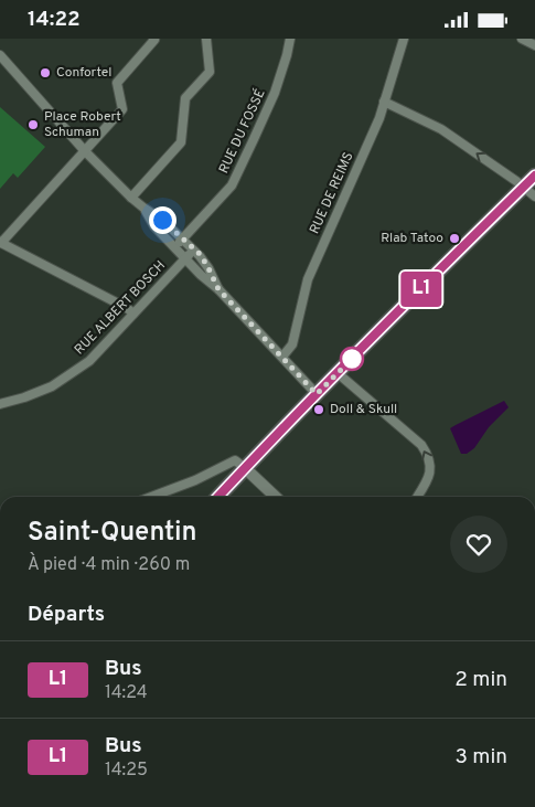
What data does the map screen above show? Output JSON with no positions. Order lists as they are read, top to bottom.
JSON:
{
  "streets": {
    "street": ["RUE DU FOSSÉ", "RUE DE REIMS", "RUE ALBERT BOSCH"]
  },
  "places": [
    "Confortel",
    "Place Robert Schuman",
    "Rlab Tatoo",
    "Doll & Skull"
  ],
  "lines": ["bus line L1"],
  "page": {
    "status": "14:22",
    "on_map": "L1",
    "heading": [
      ["Saint-Quentin", "À pied · 4 min · 260 m"],
      "Départs"
    ],
    "list": [
      {
        "mark": "L1",
        "name": "Bus",
        "note": "14:24",
        "value": "2 min"
      },
      {
        "mark": "L1",
        "name": "Bus",
        "note": "14:25",
        "value": "3 min"
      }
    ]
  }
}
